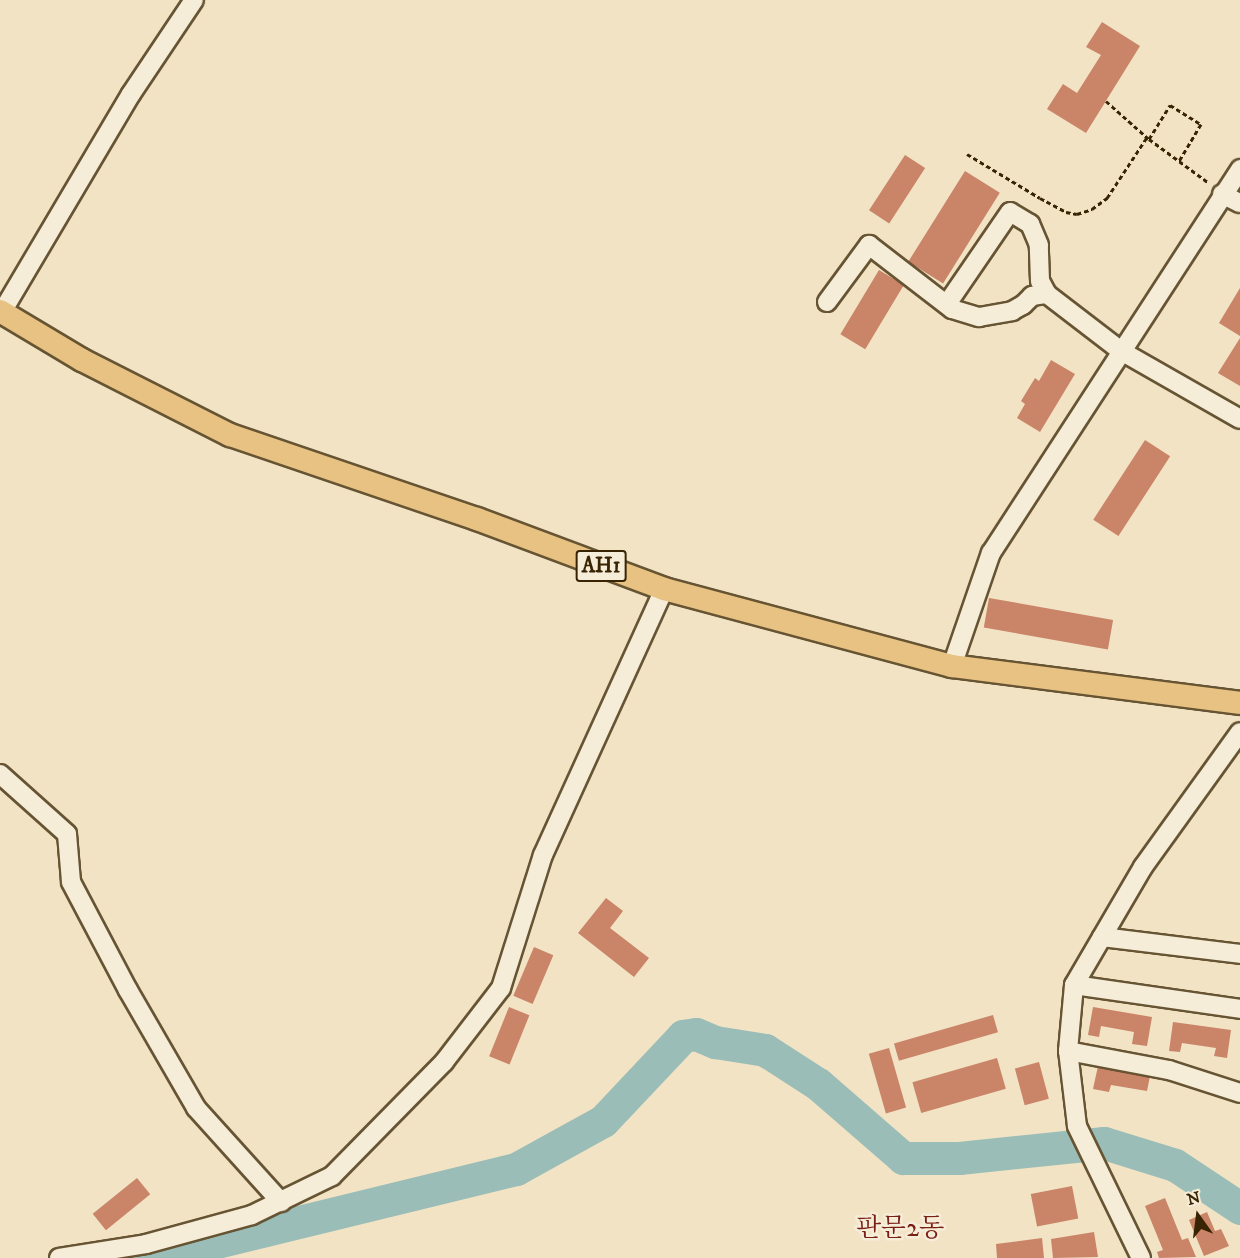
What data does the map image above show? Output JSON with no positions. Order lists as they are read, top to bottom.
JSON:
{
  "streets": {
    "main road": ["AH1"]
  },
  "districts": ["판문2동"],
  "north": "top"
}
